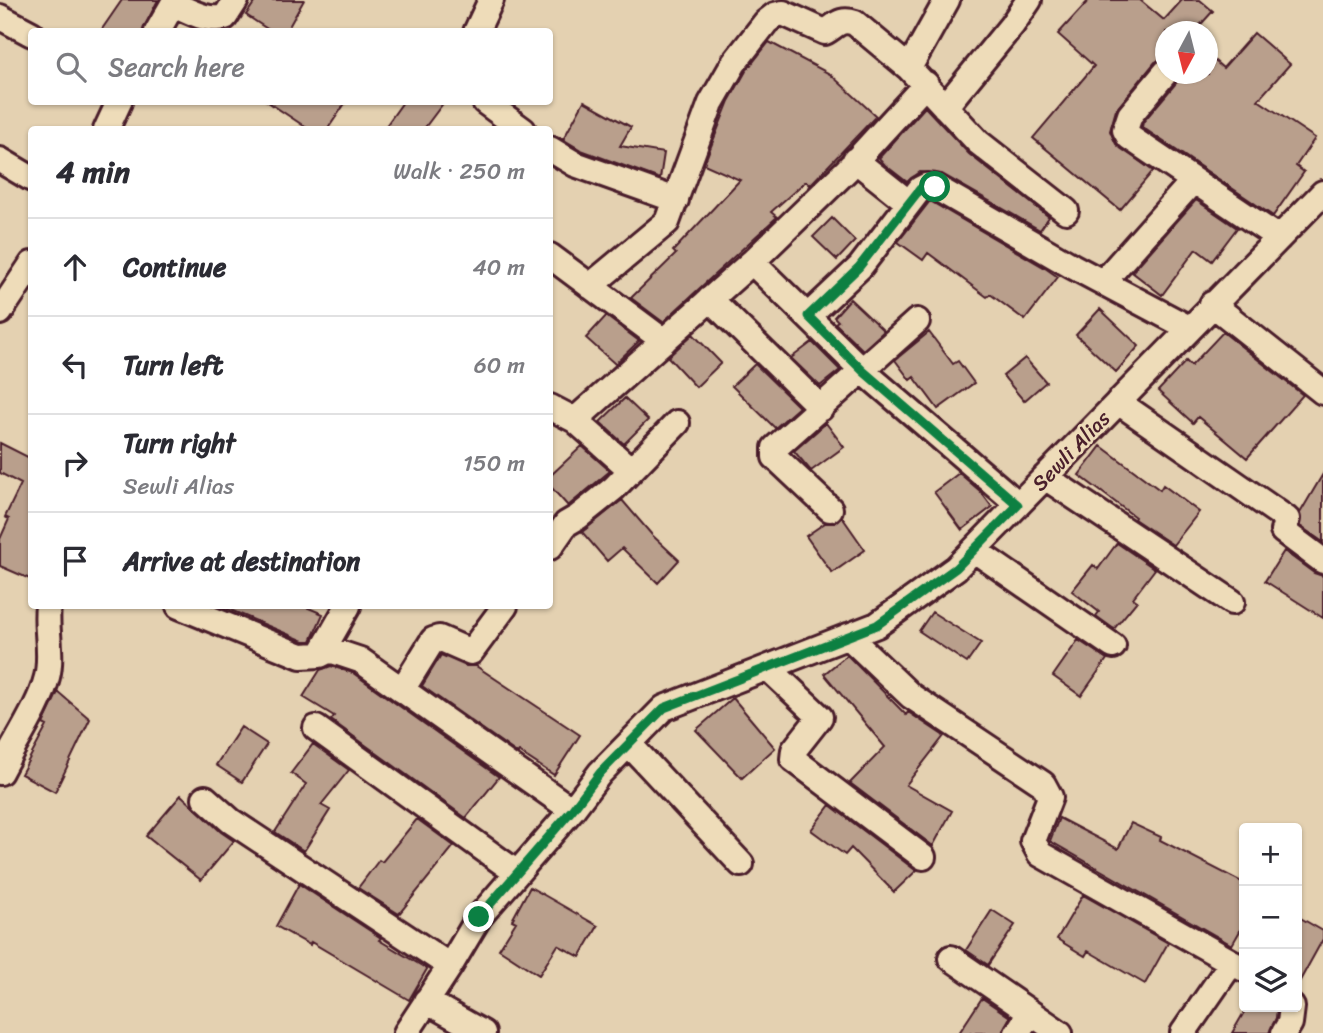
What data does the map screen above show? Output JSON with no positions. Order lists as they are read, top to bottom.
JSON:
{
  "streets": {
    "street": ["Sewli Alias"]
  },
  "north": "bottom",
  "page": {
    "search": "Search here",
    "heading": ["4 min", "Walk · 250 m"],
    "list": [
      ["Continue", "40 m"],
      ["Turn left", "60 m"],
      ["Turn right", "Sewli Alias", "150 m"],
      "Arrive at destination"
    ],
    "map_buttons": ["+", "−"]
  }
}
